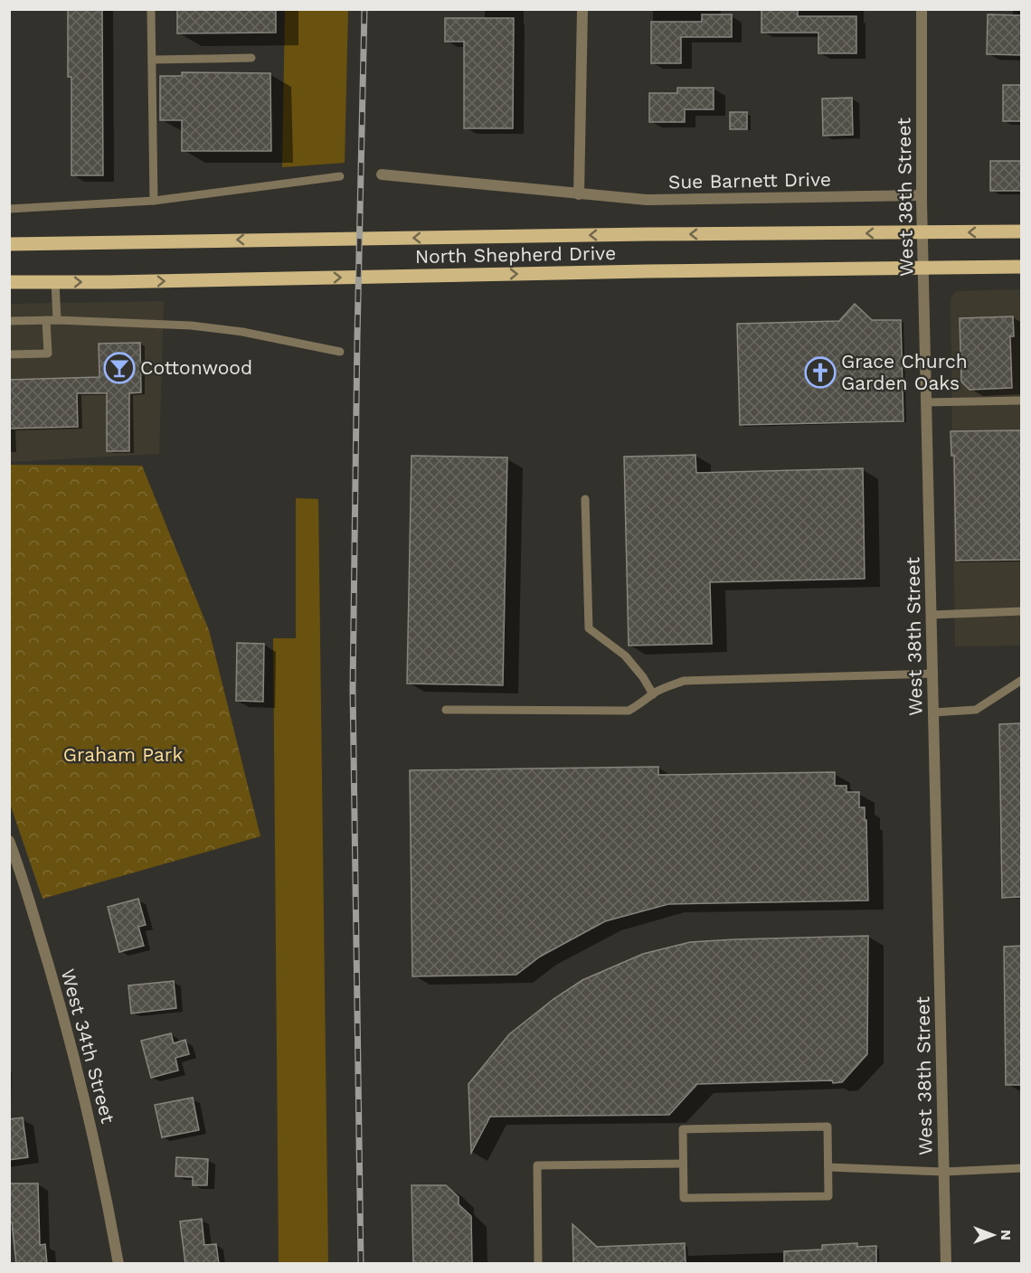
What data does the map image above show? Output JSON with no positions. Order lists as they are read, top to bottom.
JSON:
{
  "streets": {
    "main road": ["North Shepherd Drive"],
    "street": ["Sue Barnett Drive", "West 38th Street", "West 34th Street"]
  },
  "crossings": [
    ["Sue Barnett Drive", "West 38th Street"],
    ["West 38th Street", "North Shepherd Drive"]
  ],
  "parks": ["Graham Park"],
  "places": {
    "bar": ["Cottonwood"],
    "church": ["Grace Church Garden Oaks"]
  },
  "north": "right"
}
